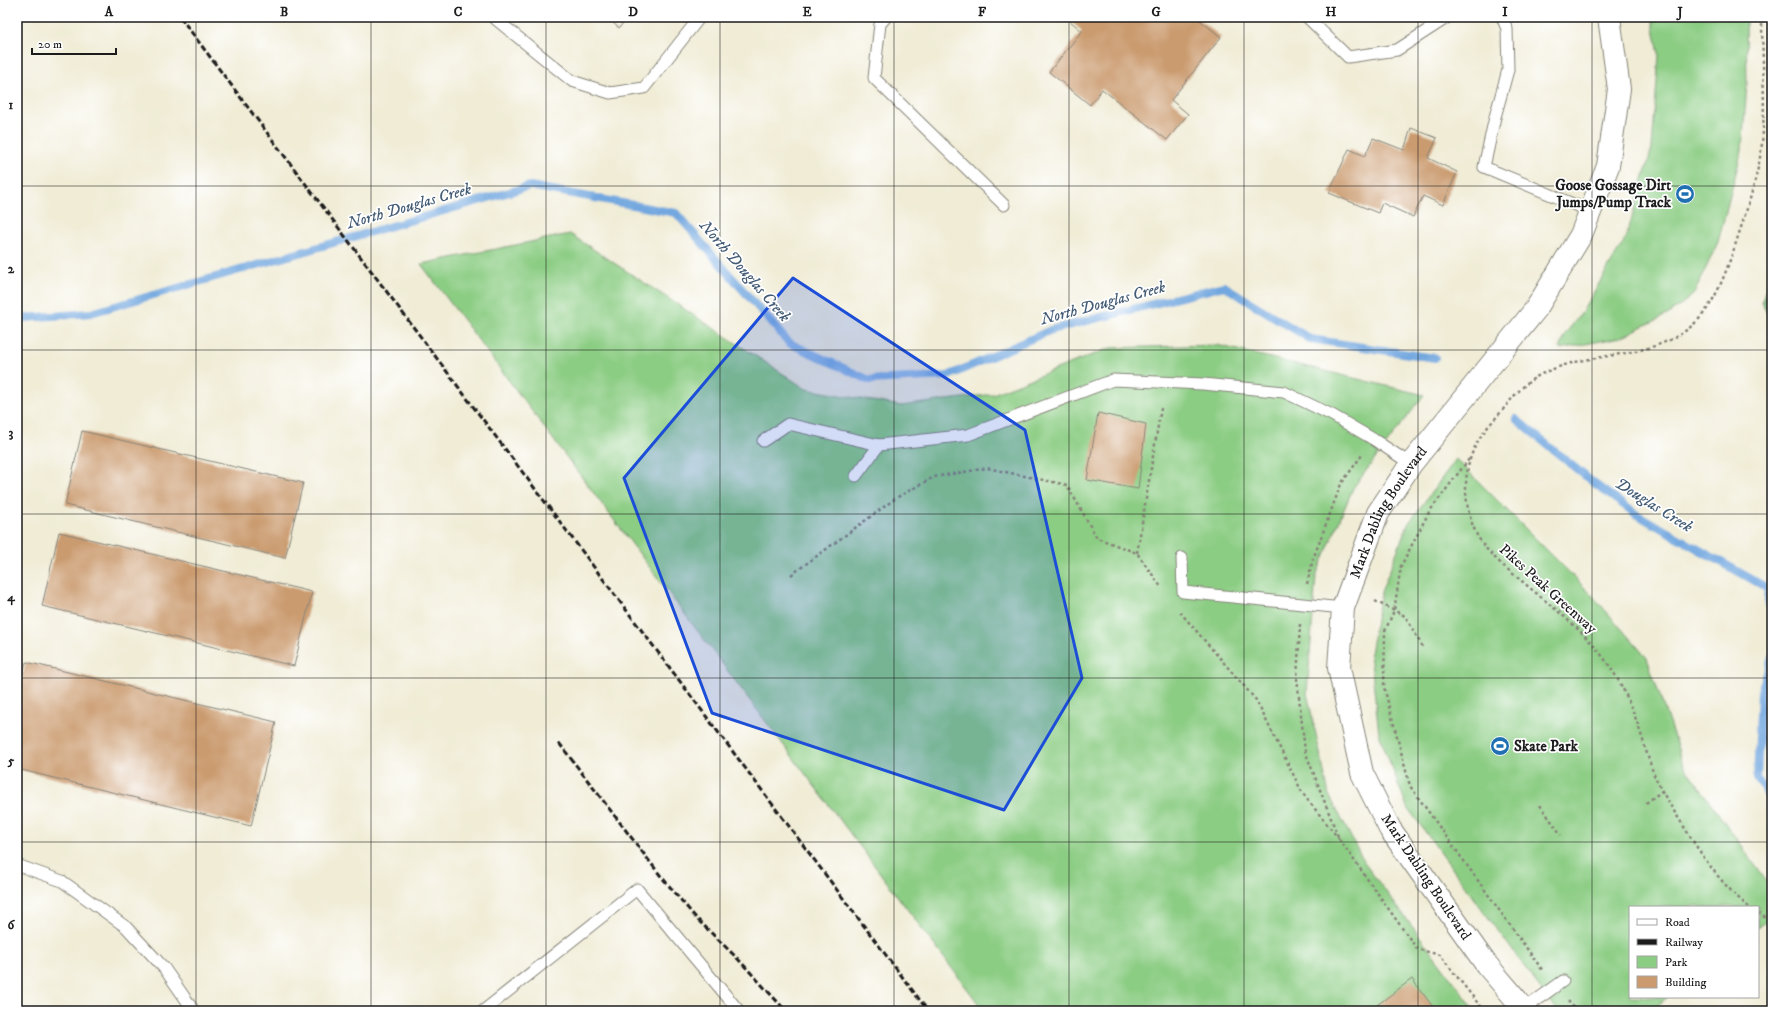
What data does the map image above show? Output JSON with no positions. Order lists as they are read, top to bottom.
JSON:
{
  "streets": {
    "street": ["Mark Dabling Boulevard"],
    "path": ["Pikes Peak Greenway"]
  },
  "water": ["North Douglas Creek", "Douglas Creek"],
  "places": {
    "sports": ["Goose Gossage Dirt Jumps/Pump Track", "Skate Park"]
  },
  "legend": [
    "Road",
    "Railway",
    "Park",
    "Building"
  ],
  "scale_bar": "20 m",
  "grid": {
    "columns": [
      "A",
      "B",
      "C",
      "D",
      "E",
      "F",
      "G",
      "H",
      "I",
      "J"
    ],
    "rows": [
      "1",
      "2",
      "3",
      "4",
      "5",
      "6"
    ]
  }
}
